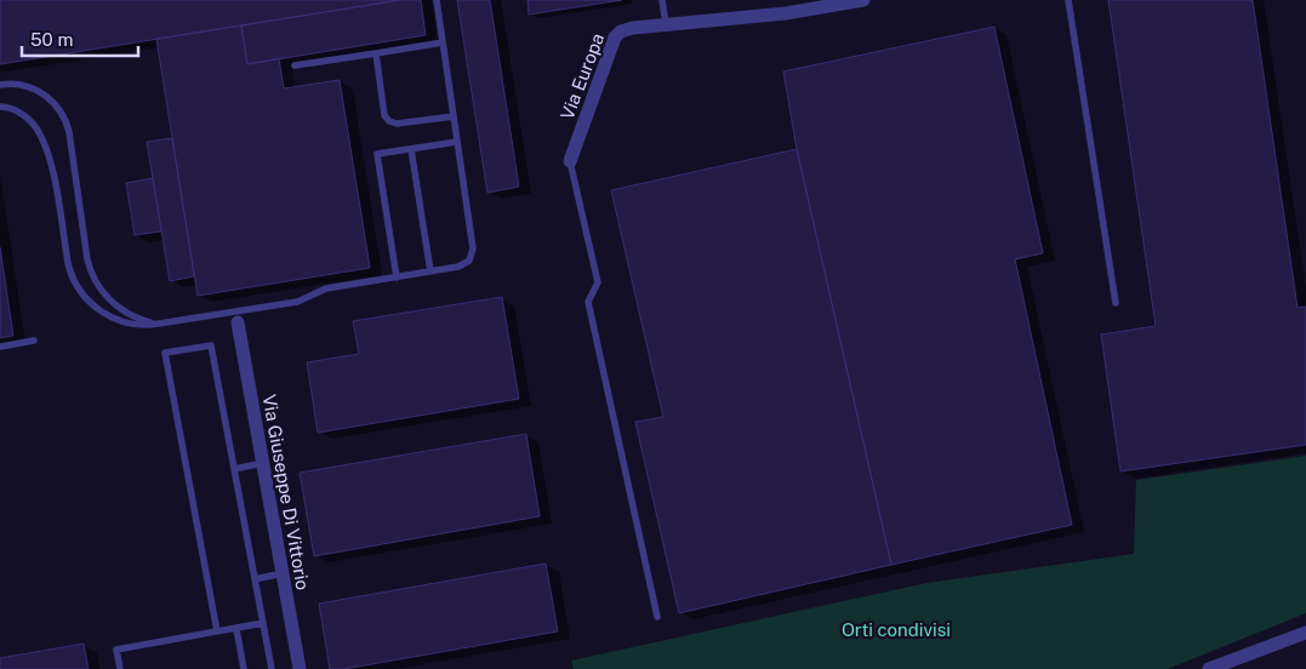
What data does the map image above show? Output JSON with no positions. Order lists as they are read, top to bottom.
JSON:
{
  "streets": {
    "street": ["Via Europa", "Via Giuseppe Di Vittorio"]
  },
  "parks": ["Orti condivisi"],
  "scale_bar": "50 m"
}
